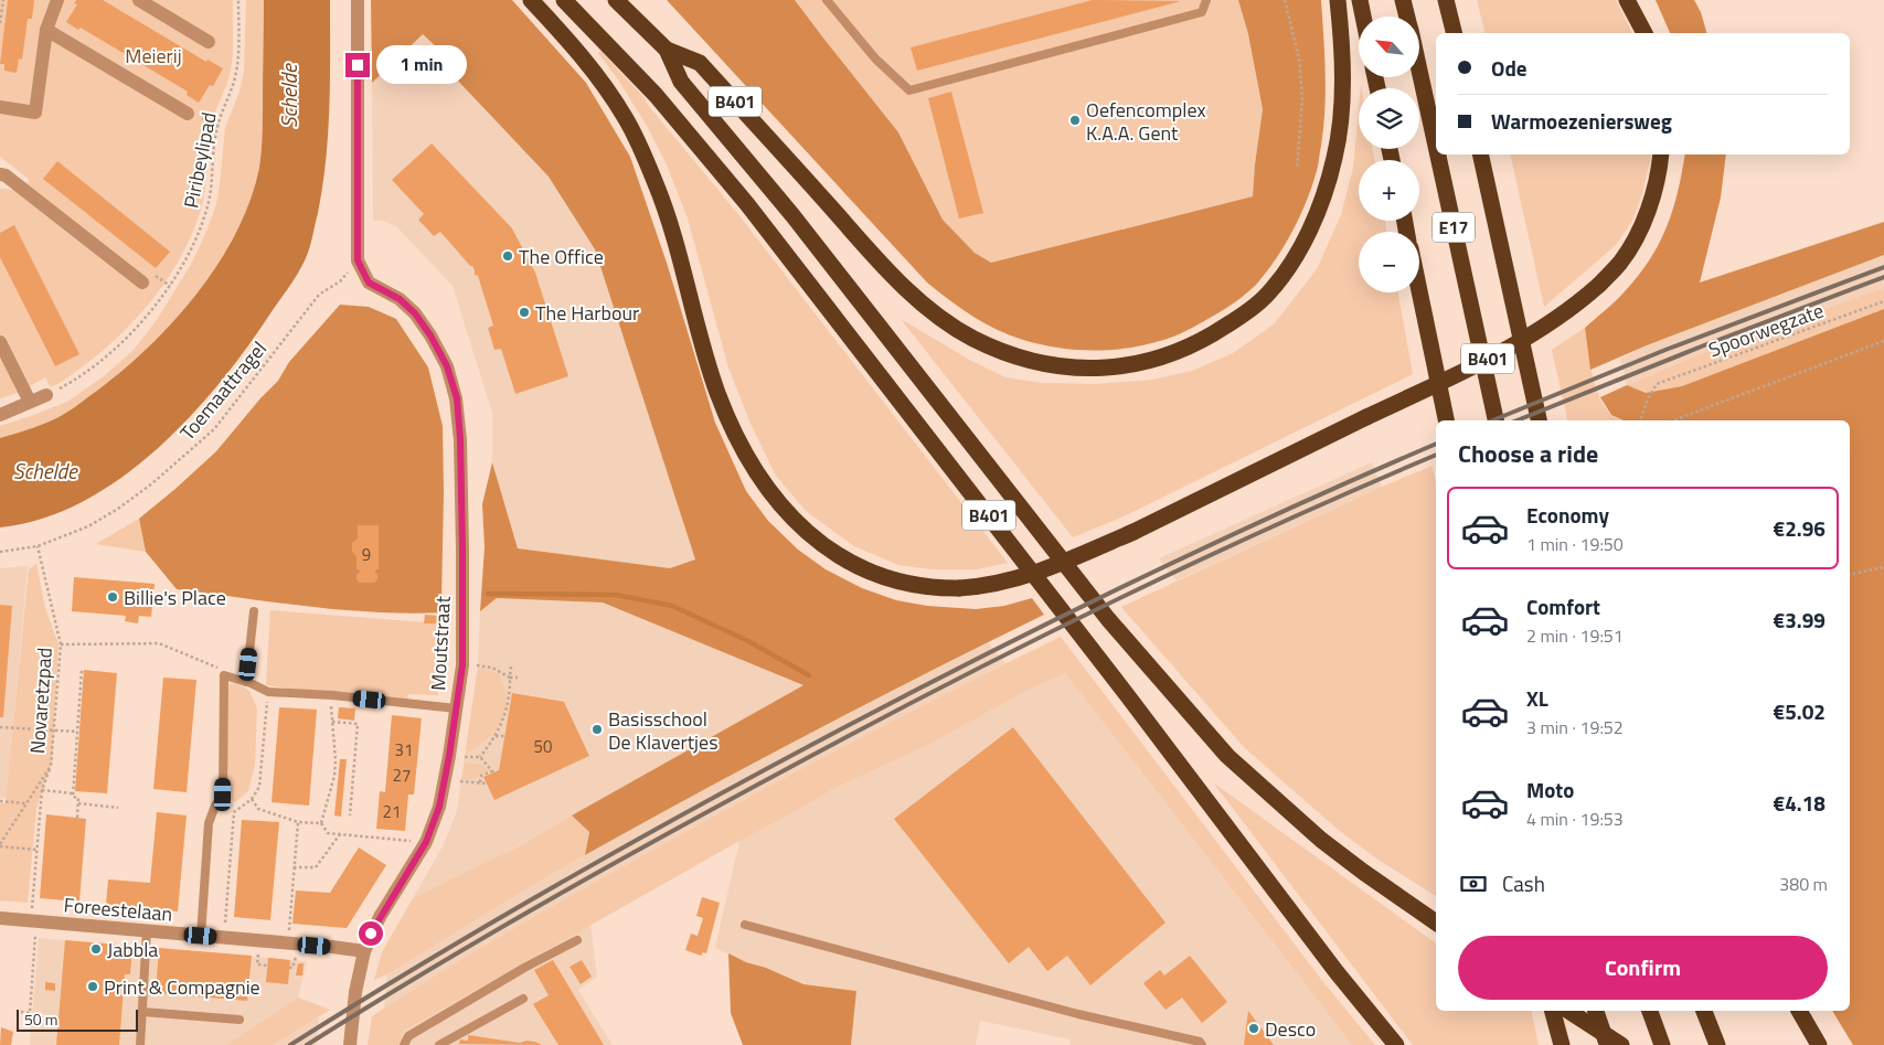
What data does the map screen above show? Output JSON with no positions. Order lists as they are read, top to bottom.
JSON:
{
  "streets": {
    "highway": ["B401", "E17"],
    "street": ["Moutstraat", "Foreestelaan"],
    "path": [
      "Piribeylipad",
      "Spoorwegzate",
      "Toemaattragel",
      "Novaretzpad"
    ]
  },
  "crossings": [
    ["Toemaattragel", "Moutstraat"],
    ["Toemaattragel", "Novaretzpad"],
    ["Moutstraat", "Foreestelaan"]
  ],
  "water": ["Schelde"],
  "parks": ["Meierij"],
  "places": [
    "Oefencomplex K.A.A. Gent",
    "The Office",
    "The Harbour",
    "Billie's Place",
    "Basisschool De Klavertjes",
    "Jabbla",
    "Print & Compagnie",
    "Desco"
  ],
  "house_numbers": [
    "9",
    "50",
    "31",
    "27",
    "21"
  ],
  "scale_bar": "50 m",
  "north": "top left",
  "page": {
    "map_buttons": ["+", "−"],
    "banner": ["Ode", "Warmoezeniersweg"],
    "bubble": "1 min",
    "heading": "Choose a ride",
    "list": [
      {
        "name": "Economy",
        "note": "1 min · 19:50",
        "value": "€2.96"
      },
      {
        "name": "Comfort",
        "note": "2 min · 19:51",
        "value": "€3.99"
      },
      {
        "name": "XL",
        "note": "3 min · 19:52",
        "value": "€5.02"
      },
      {
        "name": "Moto",
        "note": "4 min · 19:53",
        "value": "€4.18"
      }
    ],
    "pay": ["Cash", "380 m"],
    "buttons": "Confirm",
    "scale": "50 m"
  }
}
